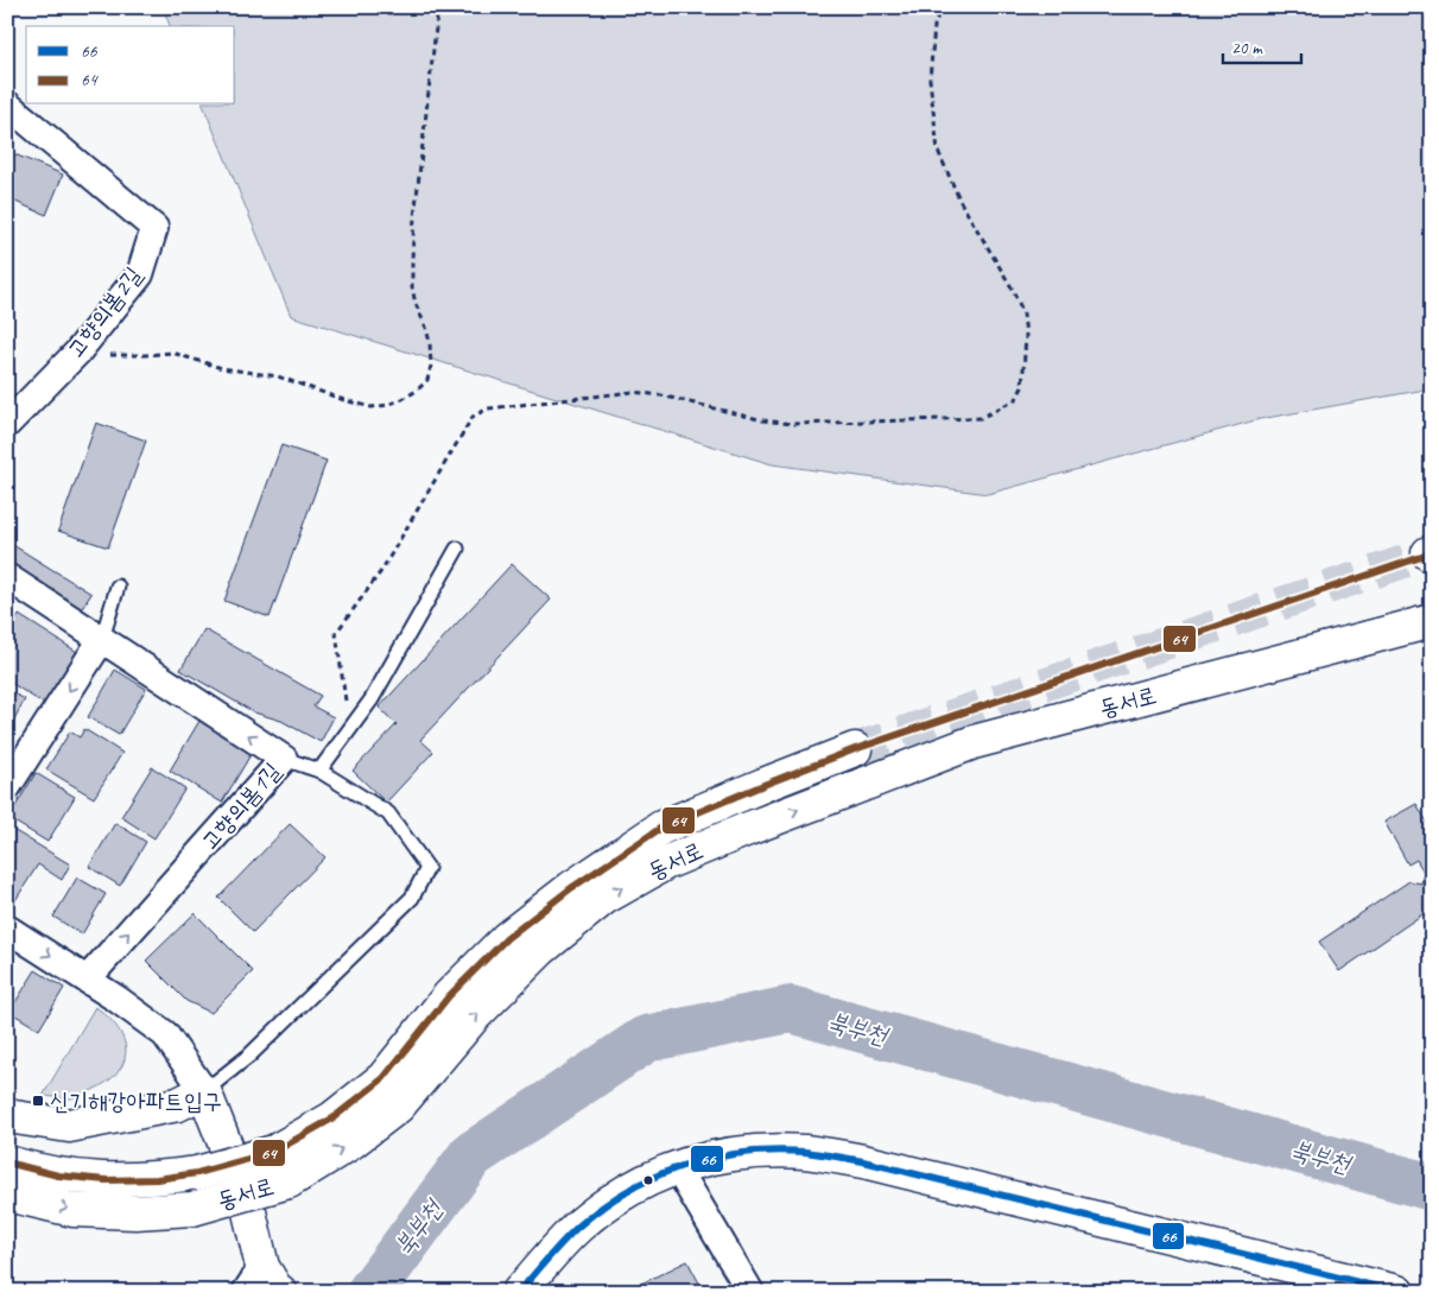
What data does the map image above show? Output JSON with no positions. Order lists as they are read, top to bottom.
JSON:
{
  "streets": {
    "main road": ["동서로"],
    "street": ["고향의봄2길", "고향의봄1길"]
  },
  "water": ["북부천"],
  "places": {
    "transit": ["신기해강아파트입구"]
  },
  "lines": ["transit line 64", "transit line 66"],
  "legend": ["66", "64"],
  "scale_bar": "20 m"
}
